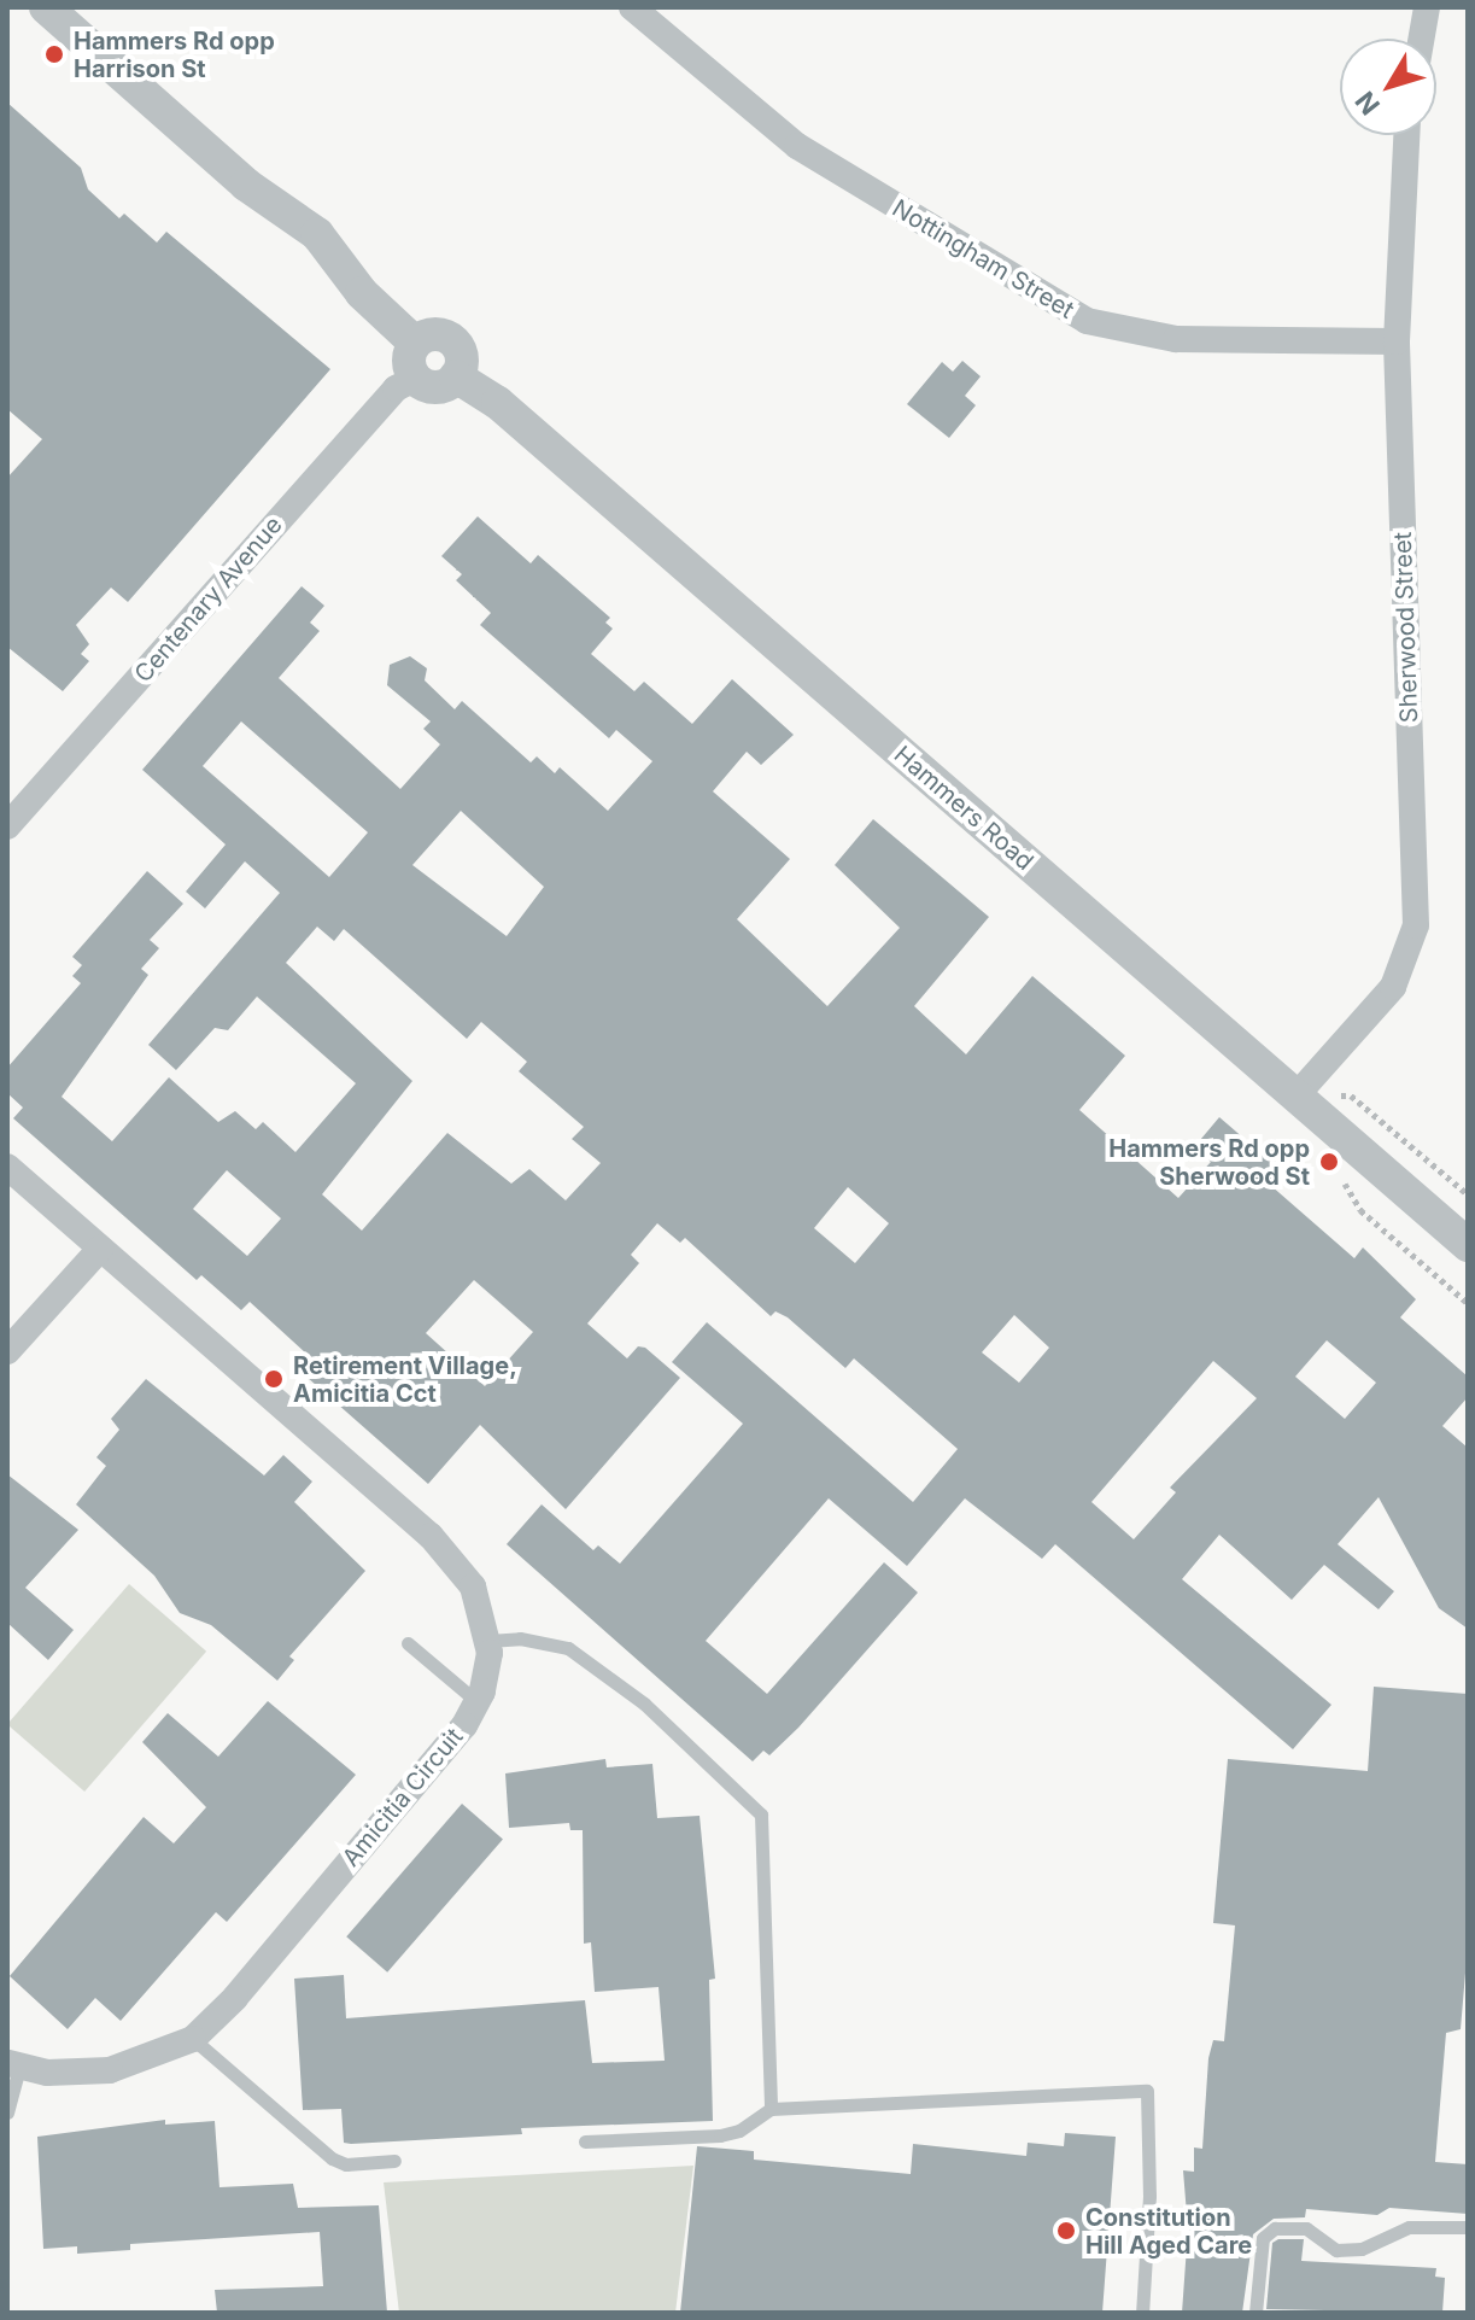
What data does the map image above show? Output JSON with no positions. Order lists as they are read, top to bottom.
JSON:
{
  "streets": {
    "street": [
      "Nottingham Street",
      "Centenary Avenue",
      "Sherwood Street",
      "Hammers Road",
      "Amicitia Circuit"
    ]
  },
  "crossings": [
    ["Nottingham Street", "Sherwood Street"],
    ["Centenary Avenue", "Hammers Road"],
    ["Sherwood Street", "Hammers Road"]
  ],
  "places": [
    "Hammers Rd opp Harrison St",
    "Hammers Rd opp Sherwood St",
    "Retirement Village, Amicitia Cct",
    "Constitution Hill Aged Care"
  ],
  "north": "bottom left"
}
